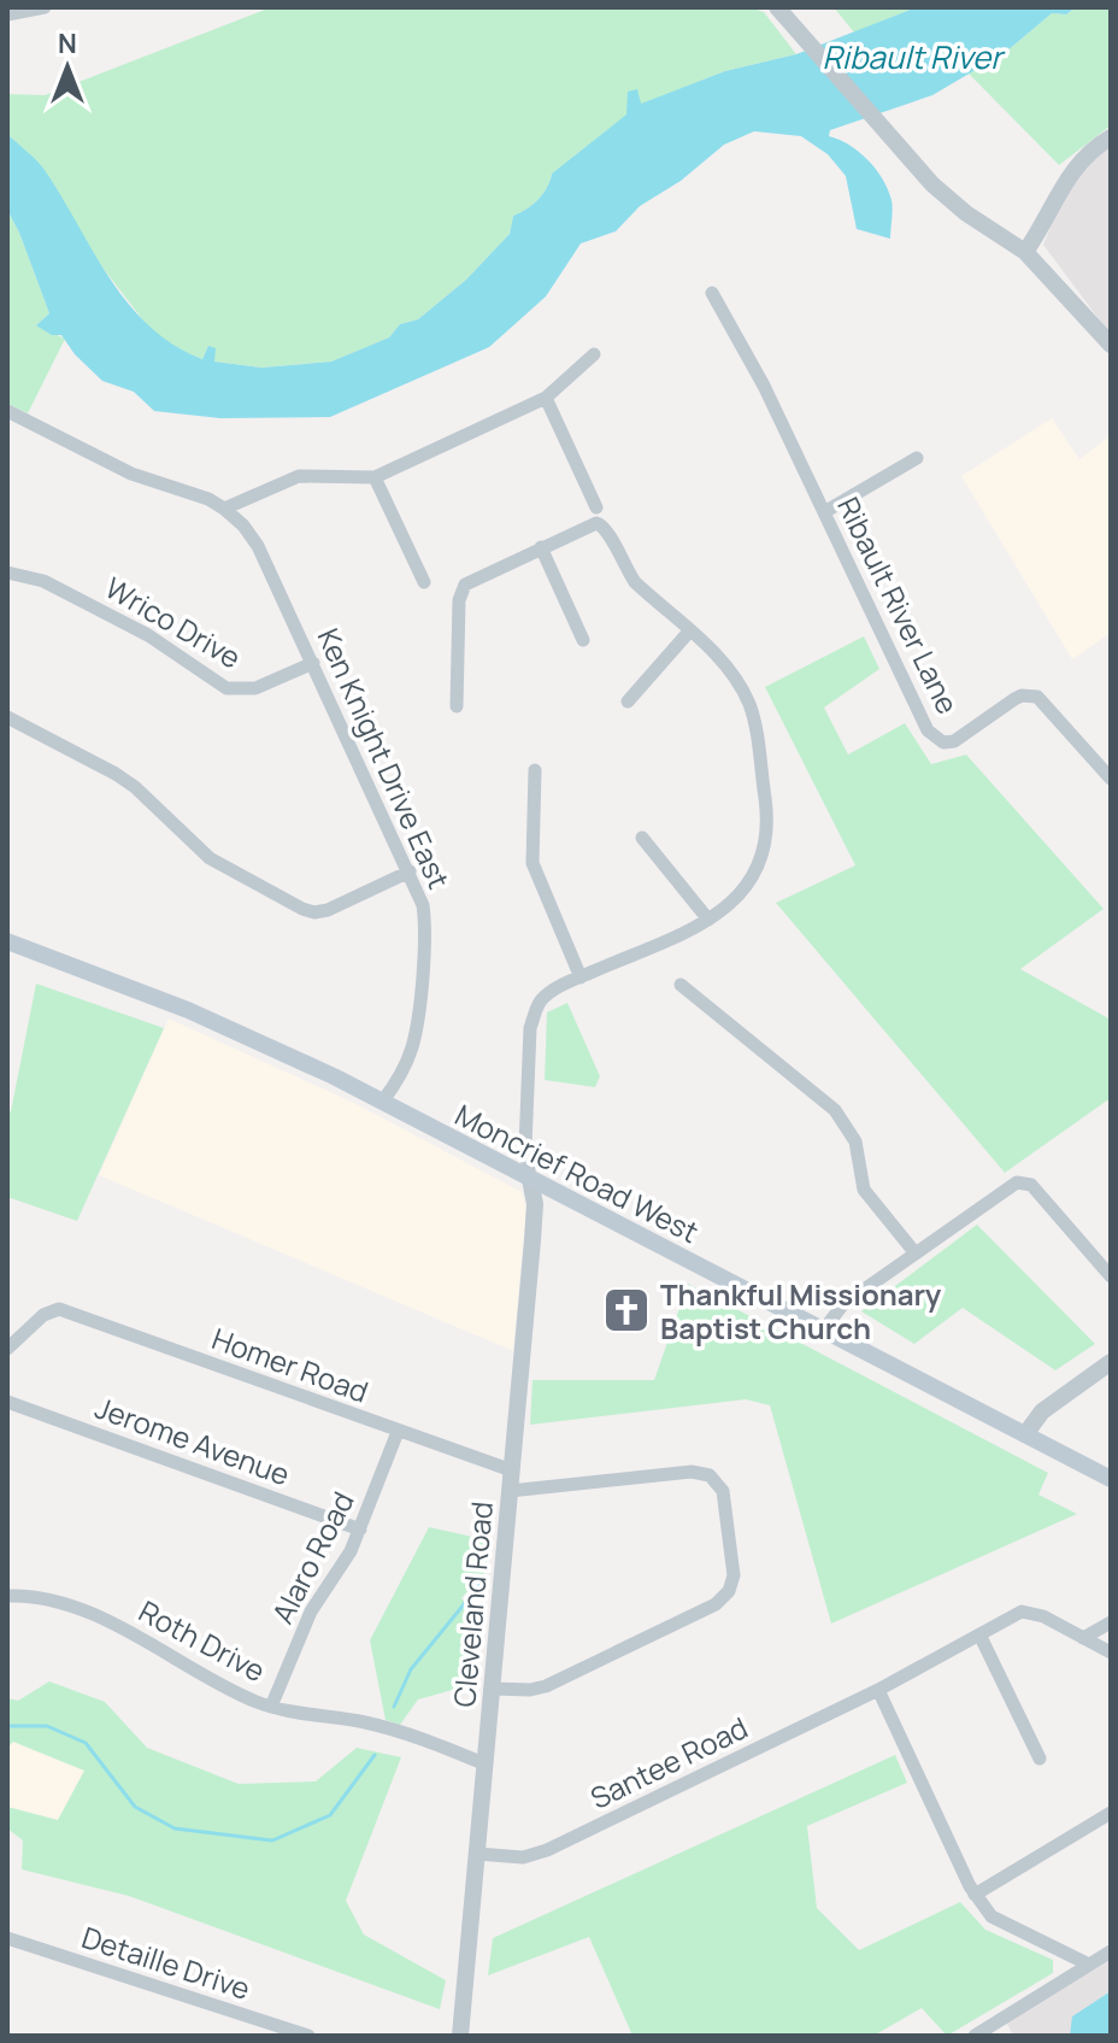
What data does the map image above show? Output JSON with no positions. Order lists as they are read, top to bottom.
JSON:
{
  "streets": {
    "main road": ["Moncrief Road West"],
    "street": [
      "Ribault River Lane",
      "Wrico Drive",
      "Ken Knight Drive East",
      "Homer Road",
      "Jerome Avenue",
      "Alaro Road",
      "Cleveland Road",
      "Roth Drive",
      "Santee Road",
      "Detaille Drive"
    ]
  },
  "crossings": [
    ["Wrico Drive", "Ken Knight Drive East"],
    ["Ken Knight Drive East", "Moncrief Road West"],
    ["Moncrief Road West", "Cleveland Road"],
    ["Homer Road", "Alaro Road"],
    ["Homer Road", "Cleveland Road"],
    ["Jerome Avenue", "Alaro Road"],
    ["Alaro Road", "Roth Drive"],
    ["Cleveland Road", "Roth Drive"],
    ["Cleveland Road", "Santee Road"]
  ],
  "water": ["Ribault River"],
  "places": {
    "church": ["Thankful Missionary Baptist Church"]
  },
  "north": "top"
}
